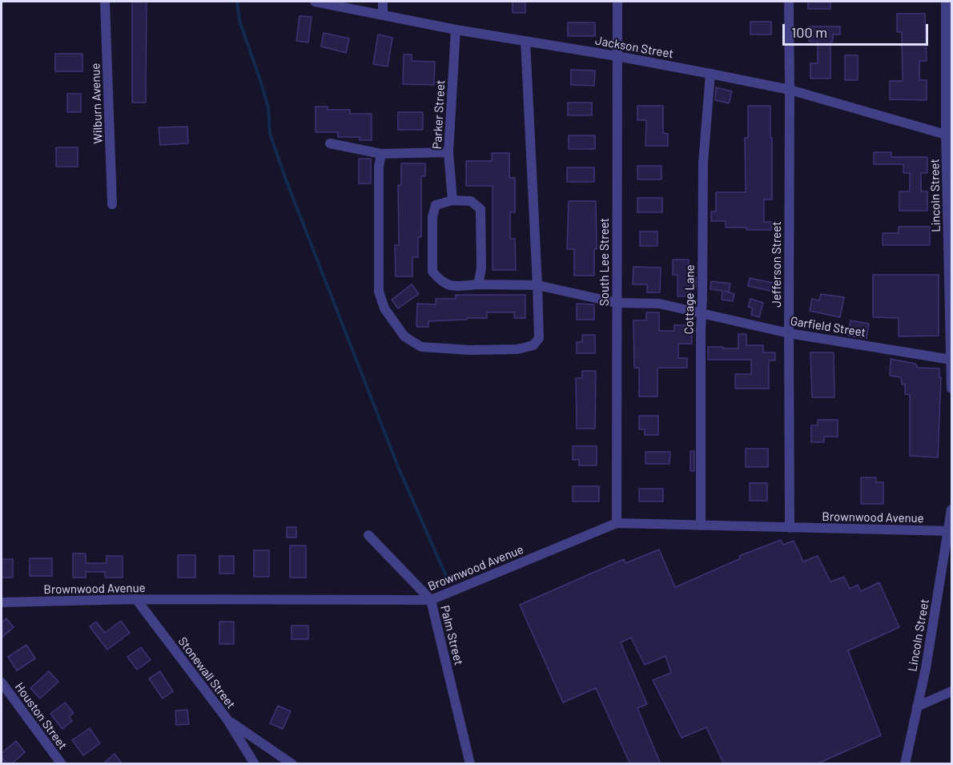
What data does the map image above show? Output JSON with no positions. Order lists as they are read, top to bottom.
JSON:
{
  "streets": {
    "street": [
      "Jackson Street",
      "Wilburn Avenue",
      "Parker Street",
      "Lincoln Street",
      "South Lee Street",
      "Jefferson Street",
      "Cottage Lane",
      "Garfield Street",
      "Brownwood Avenue",
      "Palm Street",
      "Stonewall Street",
      "Houston Street"
    ]
  },
  "crossings": [
    ["Jackson Street", "Parker Street"],
    ["Jackson Street", "Lincoln Street"],
    ["Jackson Street", "South Lee Street"],
    ["Jackson Street", "Jefferson Street"],
    ["Jackson Street", "Cottage Lane"],
    ["Lincoln Street", "Garfield Street"],
    ["Lincoln Street", "Brownwood Avenue"],
    ["South Lee Street", "Garfield Street"],
    ["South Lee Street", "Brownwood Avenue"],
    ["Jefferson Street", "Garfield Street"],
    ["Jefferson Street", "Brownwood Avenue"],
    ["Cottage Lane", "Garfield Street"],
    ["Cottage Lane", "Brownwood Avenue"],
    ["Brownwood Avenue", "Palm Street"],
    ["Brownwood Avenue", "Stonewall Street"]
  ],
  "scale_bar": "100 m"
}
